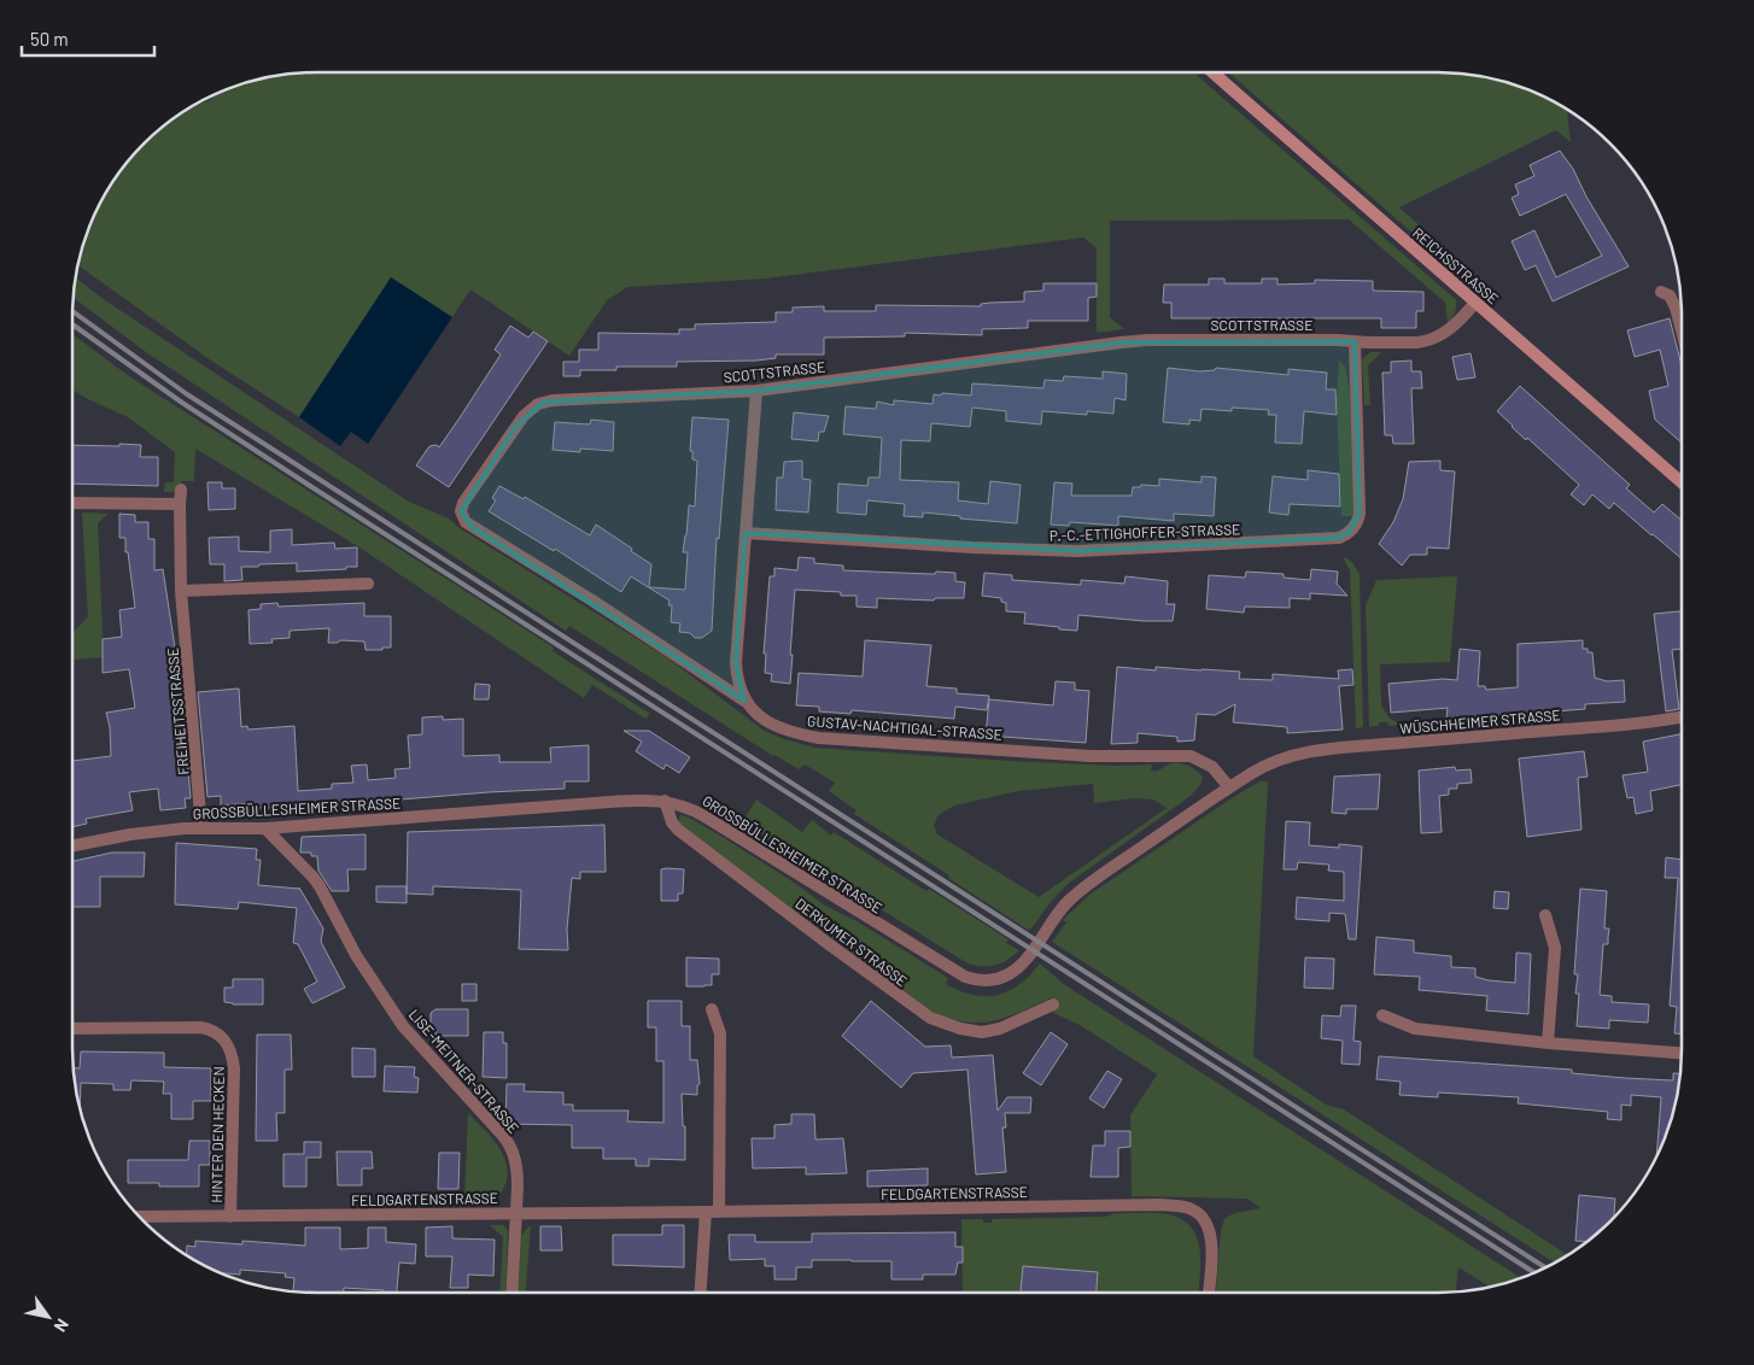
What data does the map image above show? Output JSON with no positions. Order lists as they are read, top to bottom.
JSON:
{
  "streets": {
    "main road": ["REICHSSTRASSE"],
    "street": [
      "SCOTTSTRASSE",
      "P.-C.-ETTIGHOFFER-STRASSE",
      "FREIHEITSSTRASSE",
      "WÜSCHHEIMER STRASSE",
      "GUSTAV-NACHTIGAL-STRASSE",
      "GROSSBÜLLESHEIMER STRASSE",
      "DERKUMER STRASSE",
      "LISE-MEITNER-STRASSE",
      "HINTER DEN HECKEN",
      "FELDGARTENSTRASSE"
    ]
  },
  "crossings": [
    ["REICHSSTRASSE", "SCOTTSTRASSE"],
    ["SCOTTSTRASSE", "P.-C.-ETTIGHOFFER-STRASSE"],
    ["SCOTTSTRASSE", "GUSTAV-NACHTIGAL-STRASSE"],
    ["P.-C.-ETTIGHOFFER-STRASSE", "GUSTAV-NACHTIGAL-STRASSE"],
    ["FREIHEITSSTRASSE", "GROSSBÜLLESHEIMER STRASSE"],
    ["WÜSCHHEIMER STRASSE", "GROSSBÜLLESHEIMER STRASSE"],
    ["GUSTAV-NACHTIGAL-STRASSE", "GROSSBÜLLESHEIMER STRASSE"],
    ["GROSSBÜLLESHEIMER STRASSE", "DERKUMER STRASSE"],
    ["GROSSBÜLLESHEIMER STRASSE", "LISE-MEITNER-STRASSE"],
    ["LISE-MEITNER-STRASSE", "FELDGARTENSTRASSE"],
    ["HINTER DEN HECKEN", "FELDGARTENSTRASSE"]
  ],
  "scale_bar": "50 m",
  "north": "bottom right"
}
